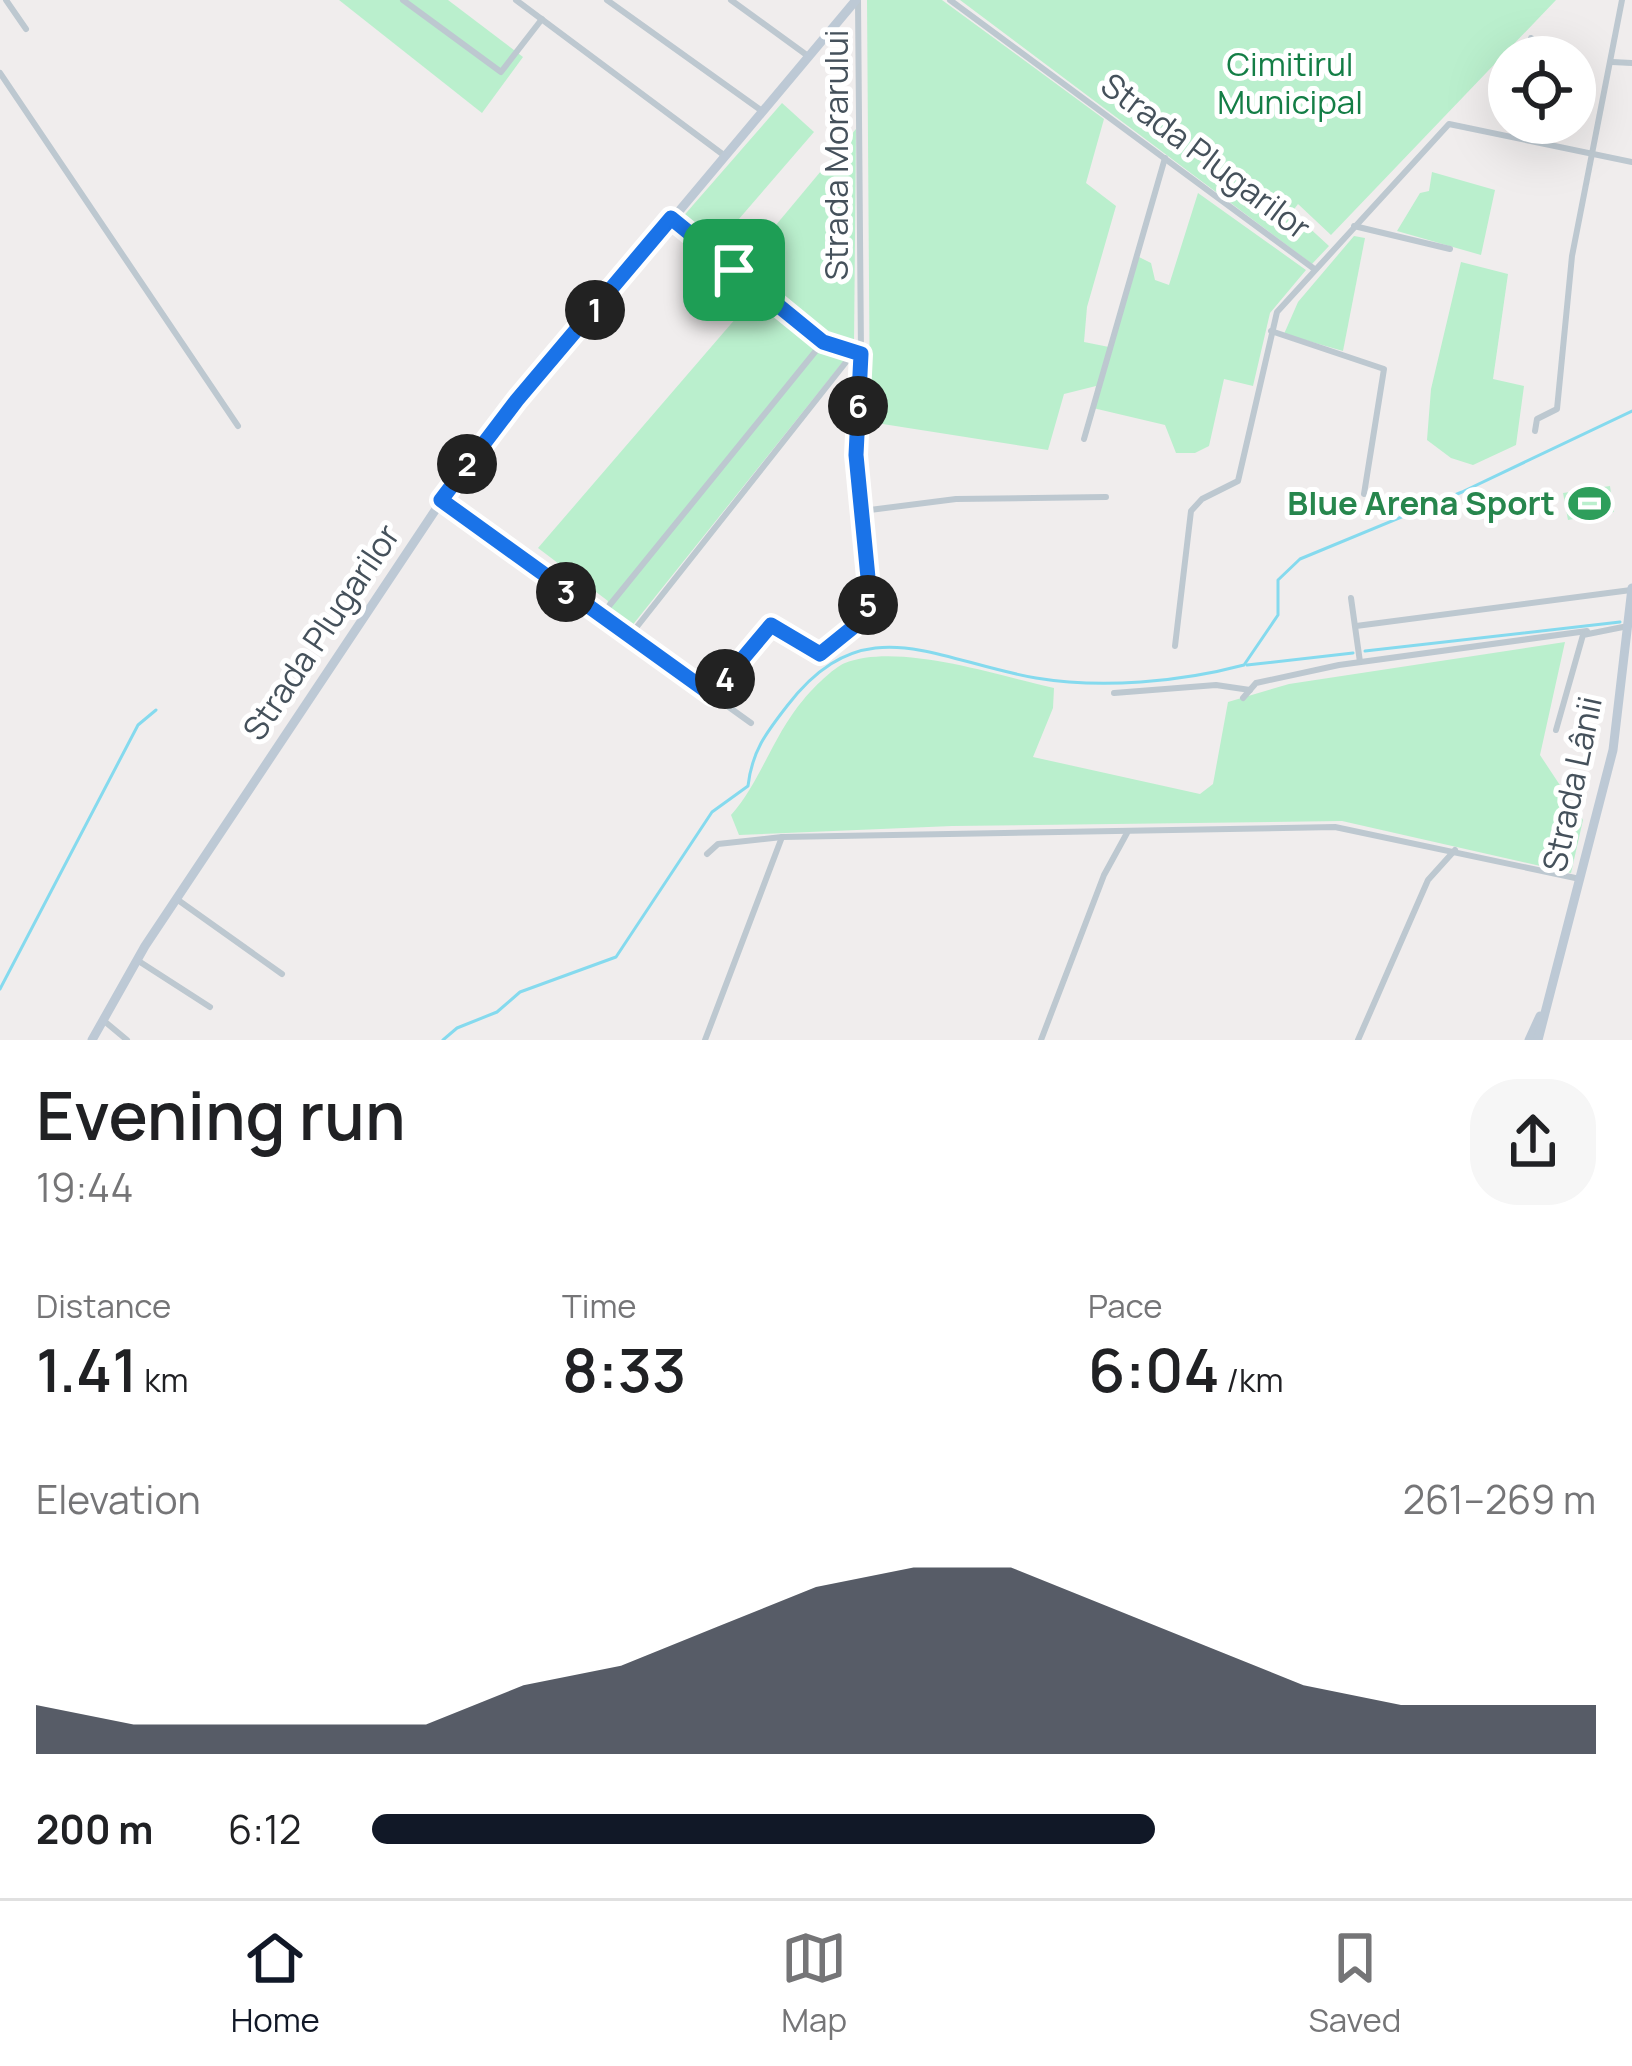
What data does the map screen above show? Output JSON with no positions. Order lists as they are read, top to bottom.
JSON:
{
  "streets": {
    "street": ["Strada Morarului", "Strada Plugarilor", "Strada Lânii"]
  },
  "crossings": [
    ["Strada Morarului", "Strada Plugarilor"]
  ],
  "parks": ["Cimitirul Municipal"],
  "places": {
    "sports": ["Blue Arena Sport"]
  },
  "page": {
    "pins": [
      "1",
      "6",
      "2",
      "3",
      "5",
      "4"
    ],
    "heading": ["Evening run", "19:44"],
    "stats": [
      ["Distance", "1.41 km"],
      ["Time", "8:33"],
      ["Pace", "6:04 /km"]
    ],
    "chart": ["Elevation", "261–269 m"],
    "list": [
      {
        "name": "200 m",
        "note": "6:12"
      }
    ],
    "tabs": ["Home", "Map", "Saved"]
  }
}
